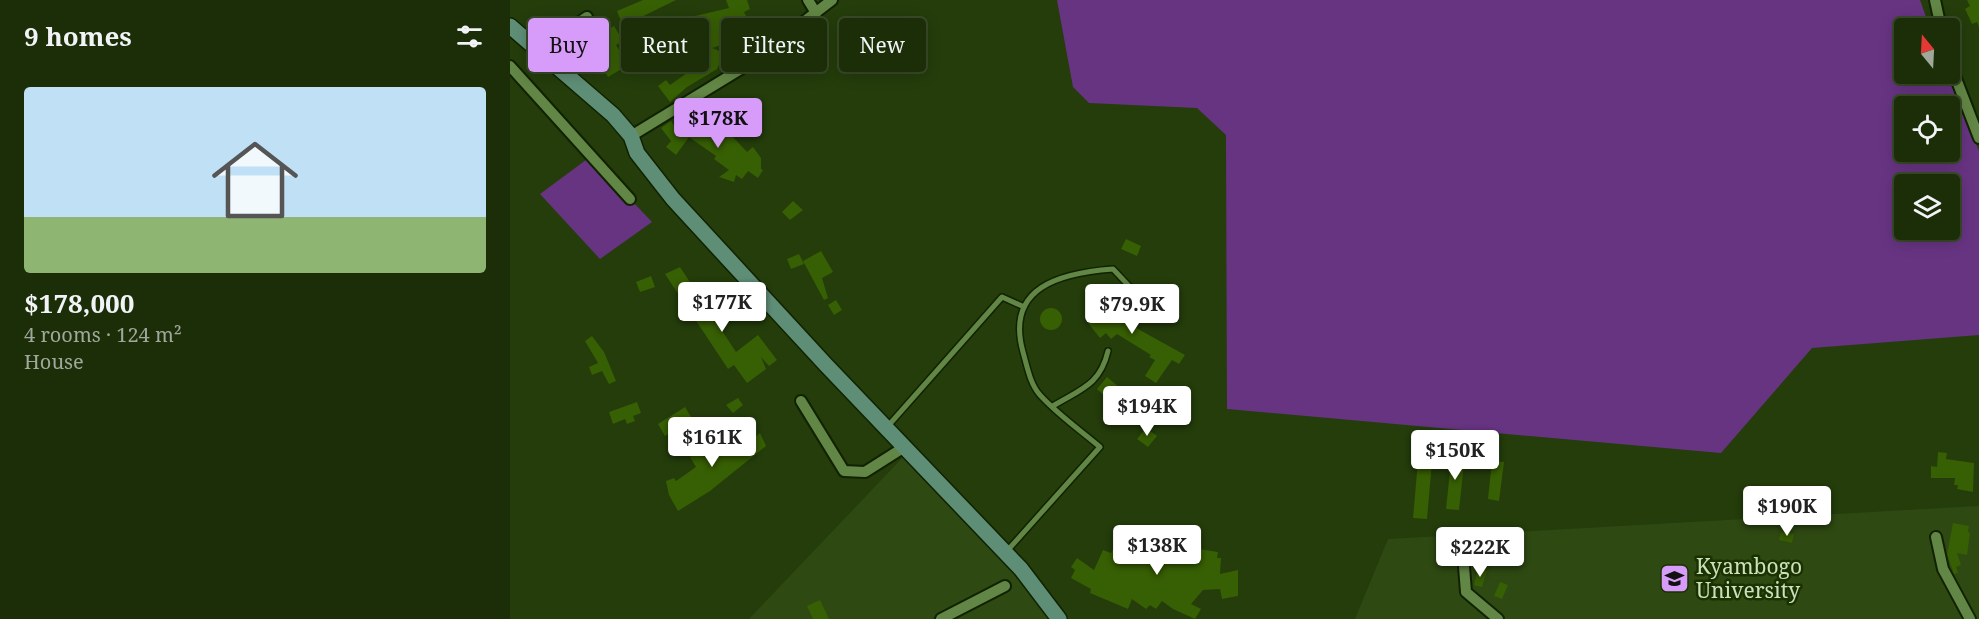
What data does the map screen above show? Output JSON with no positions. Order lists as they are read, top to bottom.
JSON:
{
  "places": {
    "school or university": ["Kyambogo University"]
  },
  "north": "top",
  "page": {
    "heading": "9 homes",
    "chip": [
      "Buy",
      "Rent",
      "Filters",
      "New"
    ],
    "list": [
      {
        "name": "$178,000",
        "note": "4 rooms · 124 m² · House"
      }
    ],
    "price": [
      "$178K",
      "$177K",
      "$79.9K",
      "$194K",
      "$161K",
      "$150K",
      "$190K",
      "$138K",
      "$222K"
    ]
  }
}
